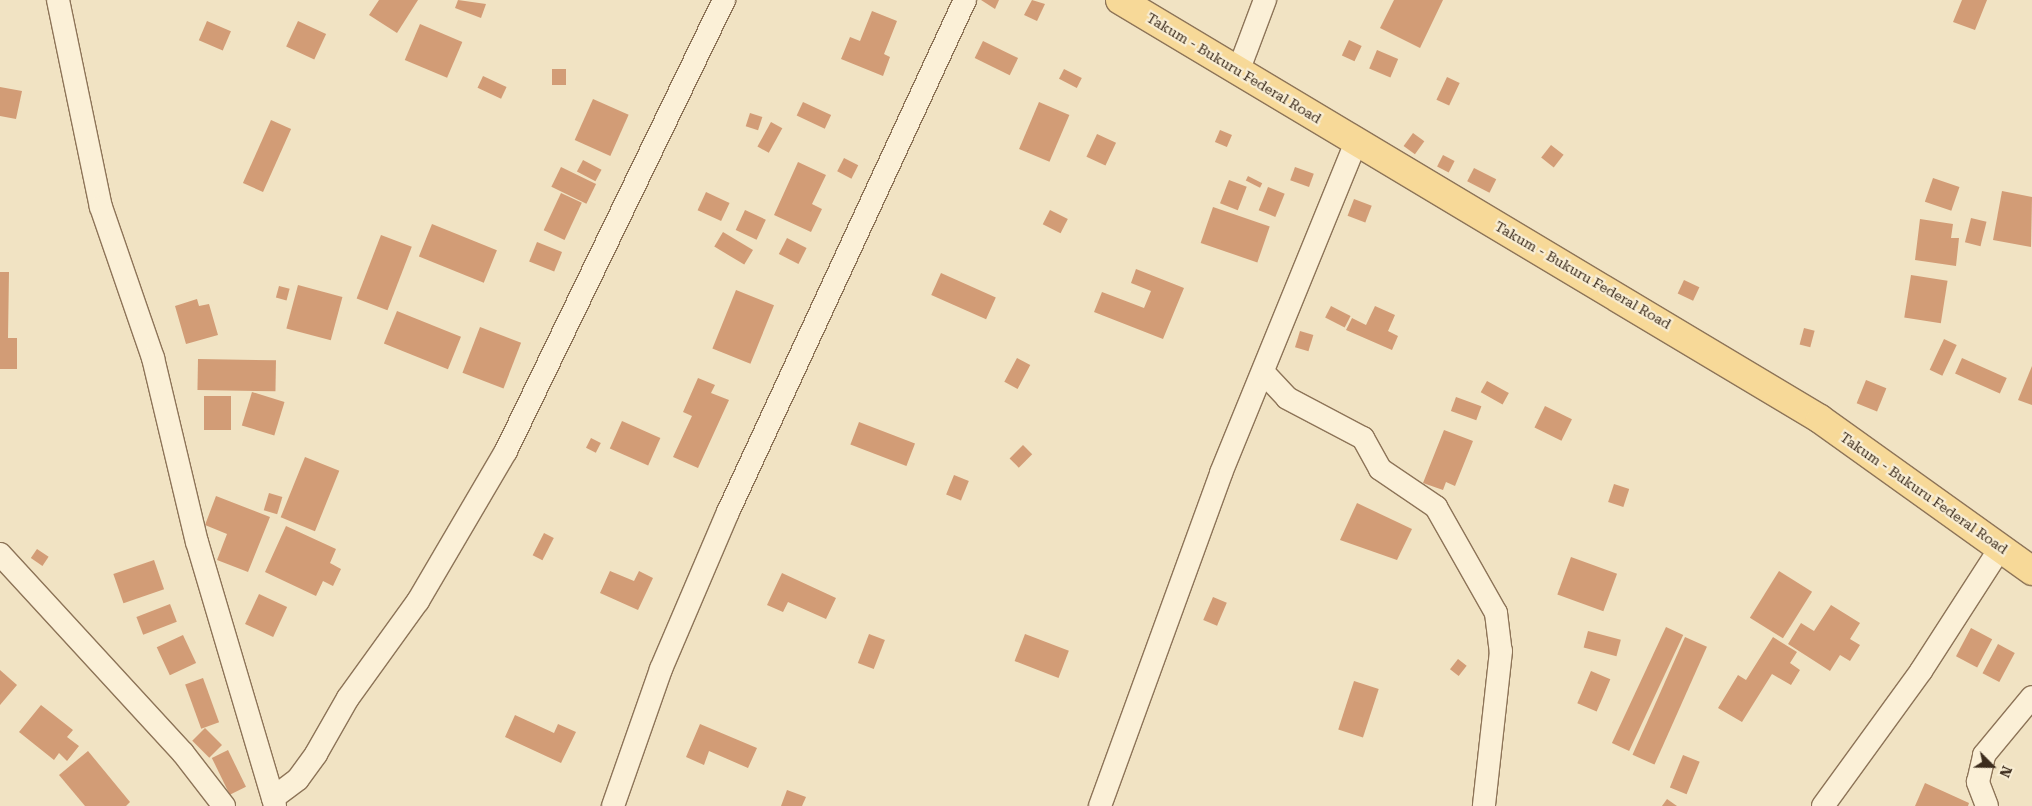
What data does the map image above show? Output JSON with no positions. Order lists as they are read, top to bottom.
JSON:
{
  "streets": {
    "main road": ["Takum - Bukuru Federal Road"]
  },
  "north": "bottom right"
}
